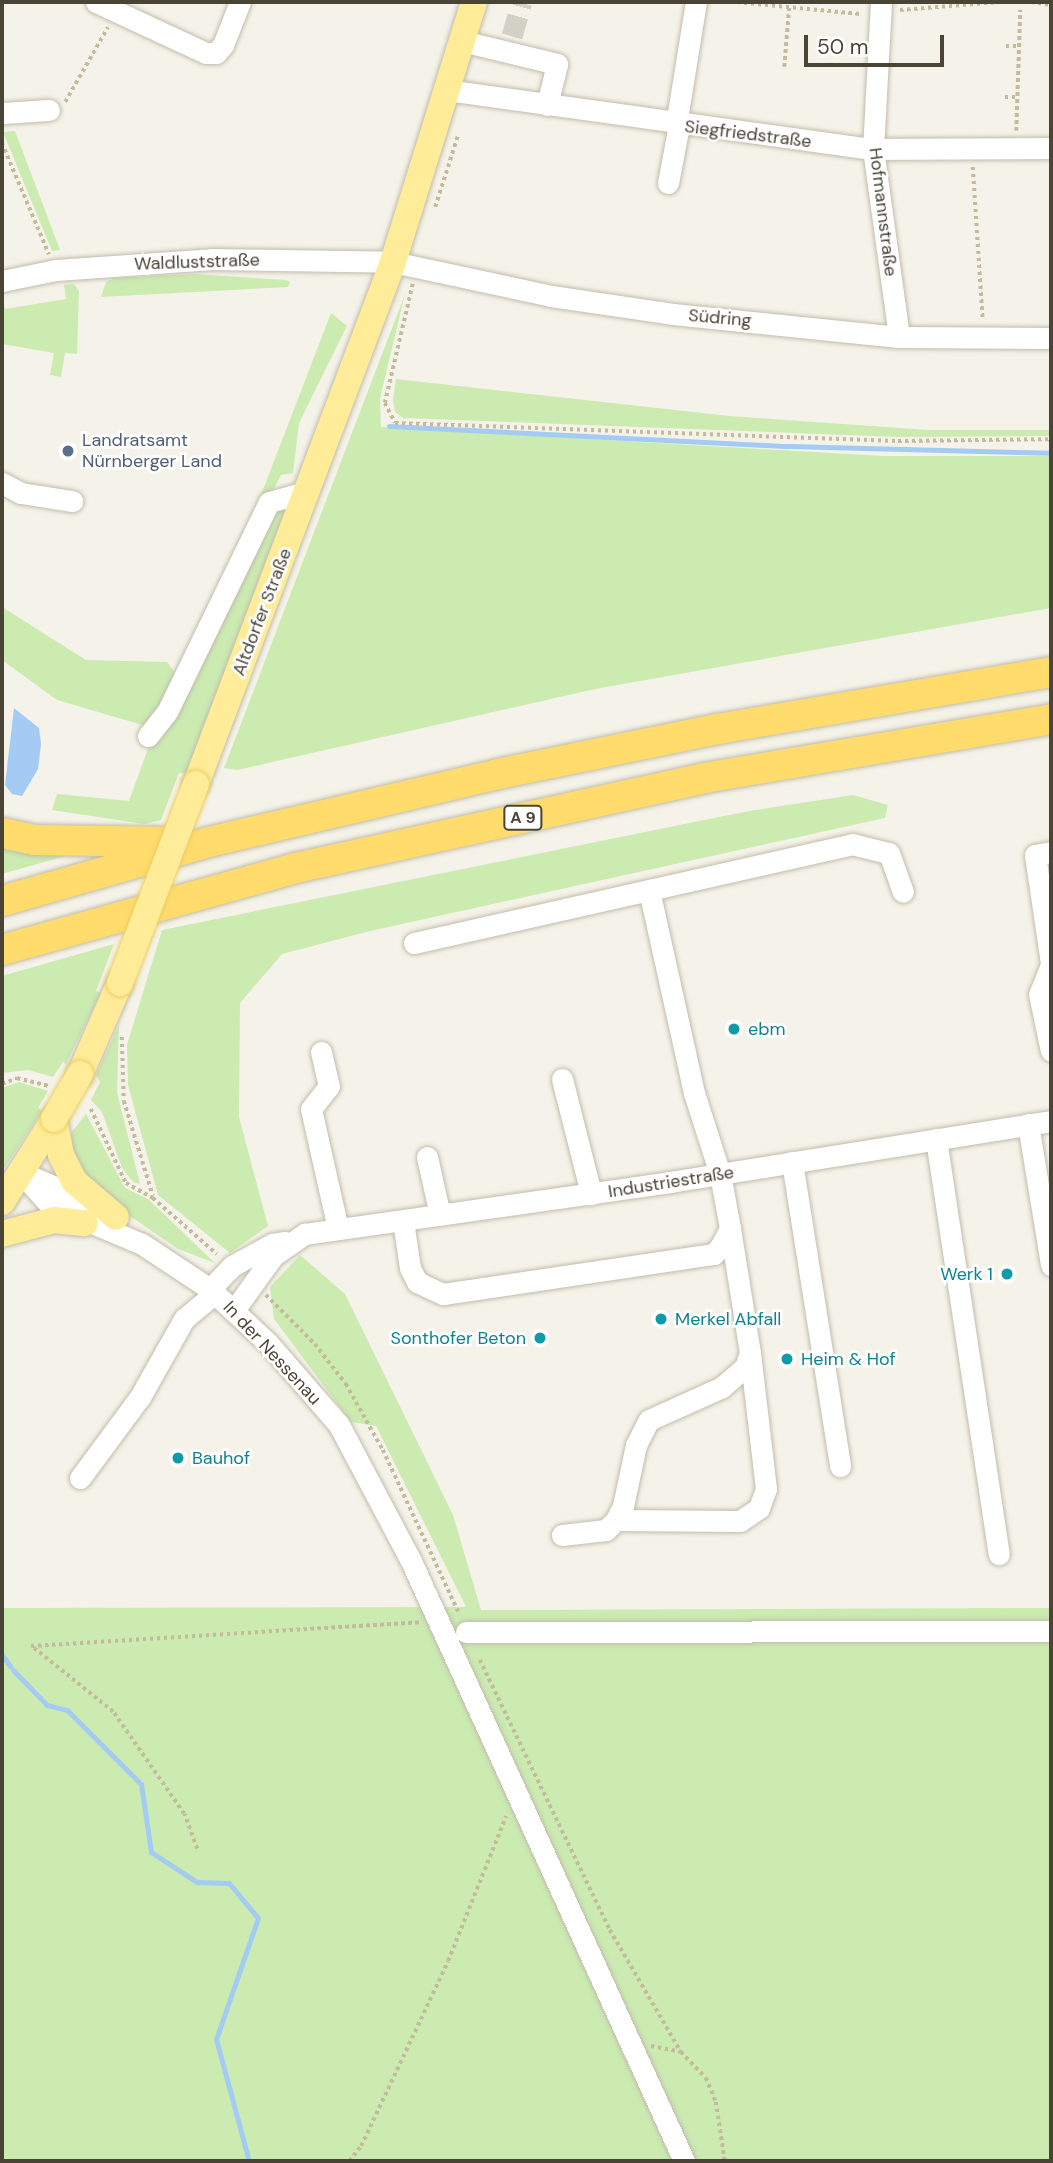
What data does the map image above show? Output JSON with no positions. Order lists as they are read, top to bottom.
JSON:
{
  "streets": {
    "highway": ["A 9"],
    "main road": ["Altdorfer Straße"],
    "street": [
      "Siegfriedstraße",
      "Hofmannstraße",
      "Waldluststraße",
      "Südring",
      "Industriestraße",
      "In der Nessenau"
    ]
  },
  "crossings": [
    ["Siegfriedstraße", "Hofmannstraße"],
    ["Siegfriedstraße", "Altdorfer Straße"],
    ["Hofmannstraße", "Südring"],
    ["Waldluststraße", "Südring"],
    ["Waldluststraße", "Altdorfer Straße"],
    ["Südring", "Altdorfer Straße"],
    ["Altdorfer Straße", "In der Nessenau"],
    ["Industriestraße", "In der Nessenau"]
  ],
  "places": [
    "Landratsamt Nürnberger Land",
    "ebm",
    "Werk 1",
    "Merkel Abfall",
    "Sonthofer Beton",
    "Heim & Hof",
    "Bauhof"
  ],
  "scale_bar": "50 m"
}
